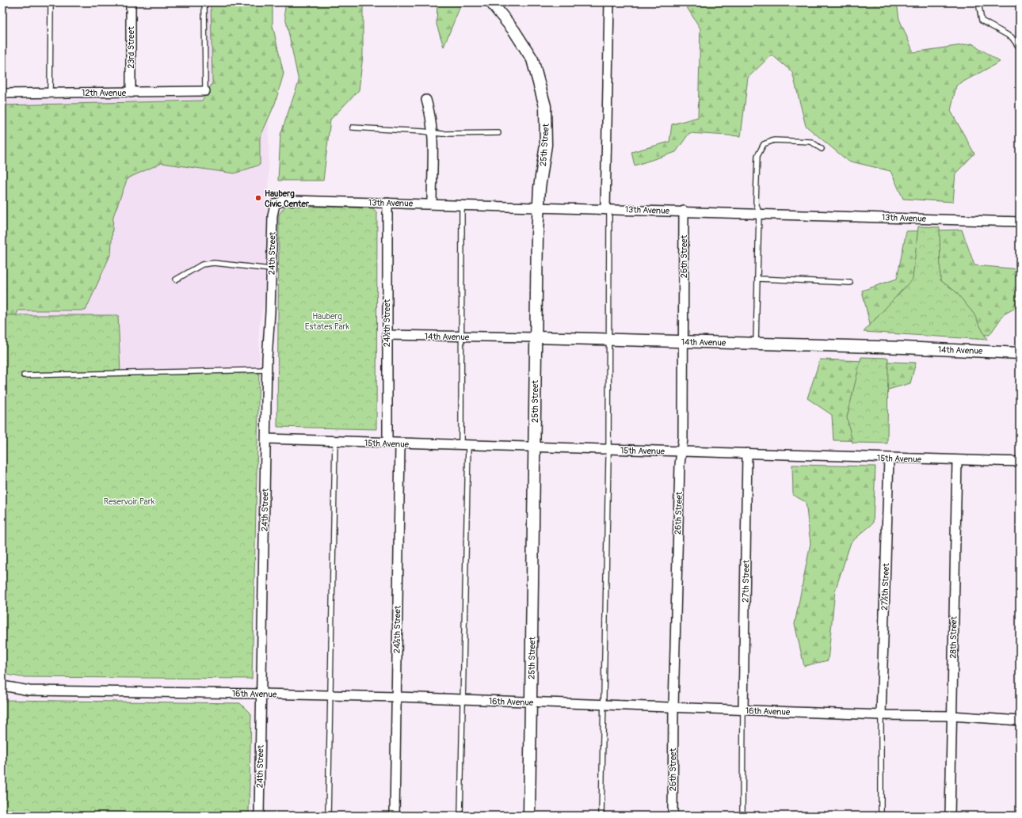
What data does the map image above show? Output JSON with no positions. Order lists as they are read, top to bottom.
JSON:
{
  "streets": {
    "street": [
      "23rd Street",
      "12th Avenue",
      "25th Street",
      "13th Avenue",
      "24th Street",
      "26th Street",
      "24½th Street",
      "14th Avenue",
      "15th Avenue",
      "27th Street",
      "27½th Street",
      "28th Street",
      "16th Avenue"
    ]
  },
  "crossings": [
    ["23rd Street", "12th Avenue"],
    ["25th Street", "13th Avenue"],
    ["25th Street", "14th Avenue"],
    ["25th Street", "15th Avenue"],
    ["25th Street", "16th Avenue"],
    ["13th Avenue", "24th Street"],
    ["13th Avenue", "26th Street"],
    ["13th Avenue", "24½th Street"],
    ["24th Street", "15th Avenue"],
    ["24th Street", "16th Avenue"],
    ["26th Street", "14th Avenue"],
    ["26th Street", "15th Avenue"],
    ["26th Street", "16th Avenue"],
    ["24½th Street", "14th Avenue"],
    ["24½th Street", "15th Avenue"],
    ["24½th Street", "16th Avenue"],
    ["15th Avenue", "27th Street"],
    ["15th Avenue", "27½th Street"],
    ["15th Avenue", "28th Street"],
    ["27th Street", "16th Avenue"],
    ["27½th Street", "16th Avenue"],
    ["28th Street", "16th Avenue"]
  ],
  "parks": ["Hauberg Estates Park", "Reservoir Park"],
  "places": ["Hauberg Civic Center"]
}
